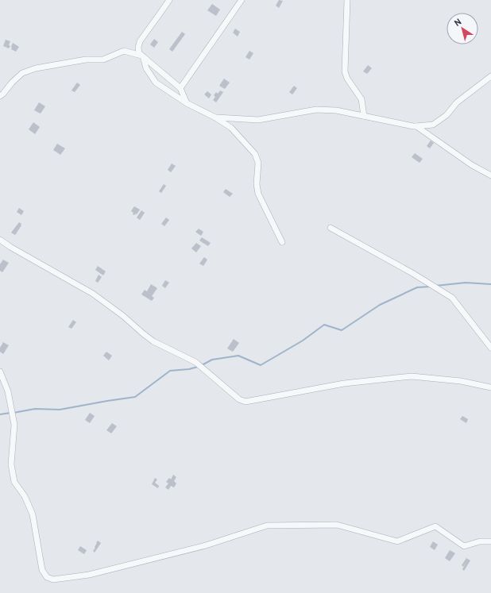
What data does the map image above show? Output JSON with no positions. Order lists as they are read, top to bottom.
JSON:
{
  "north": "top left"
}
